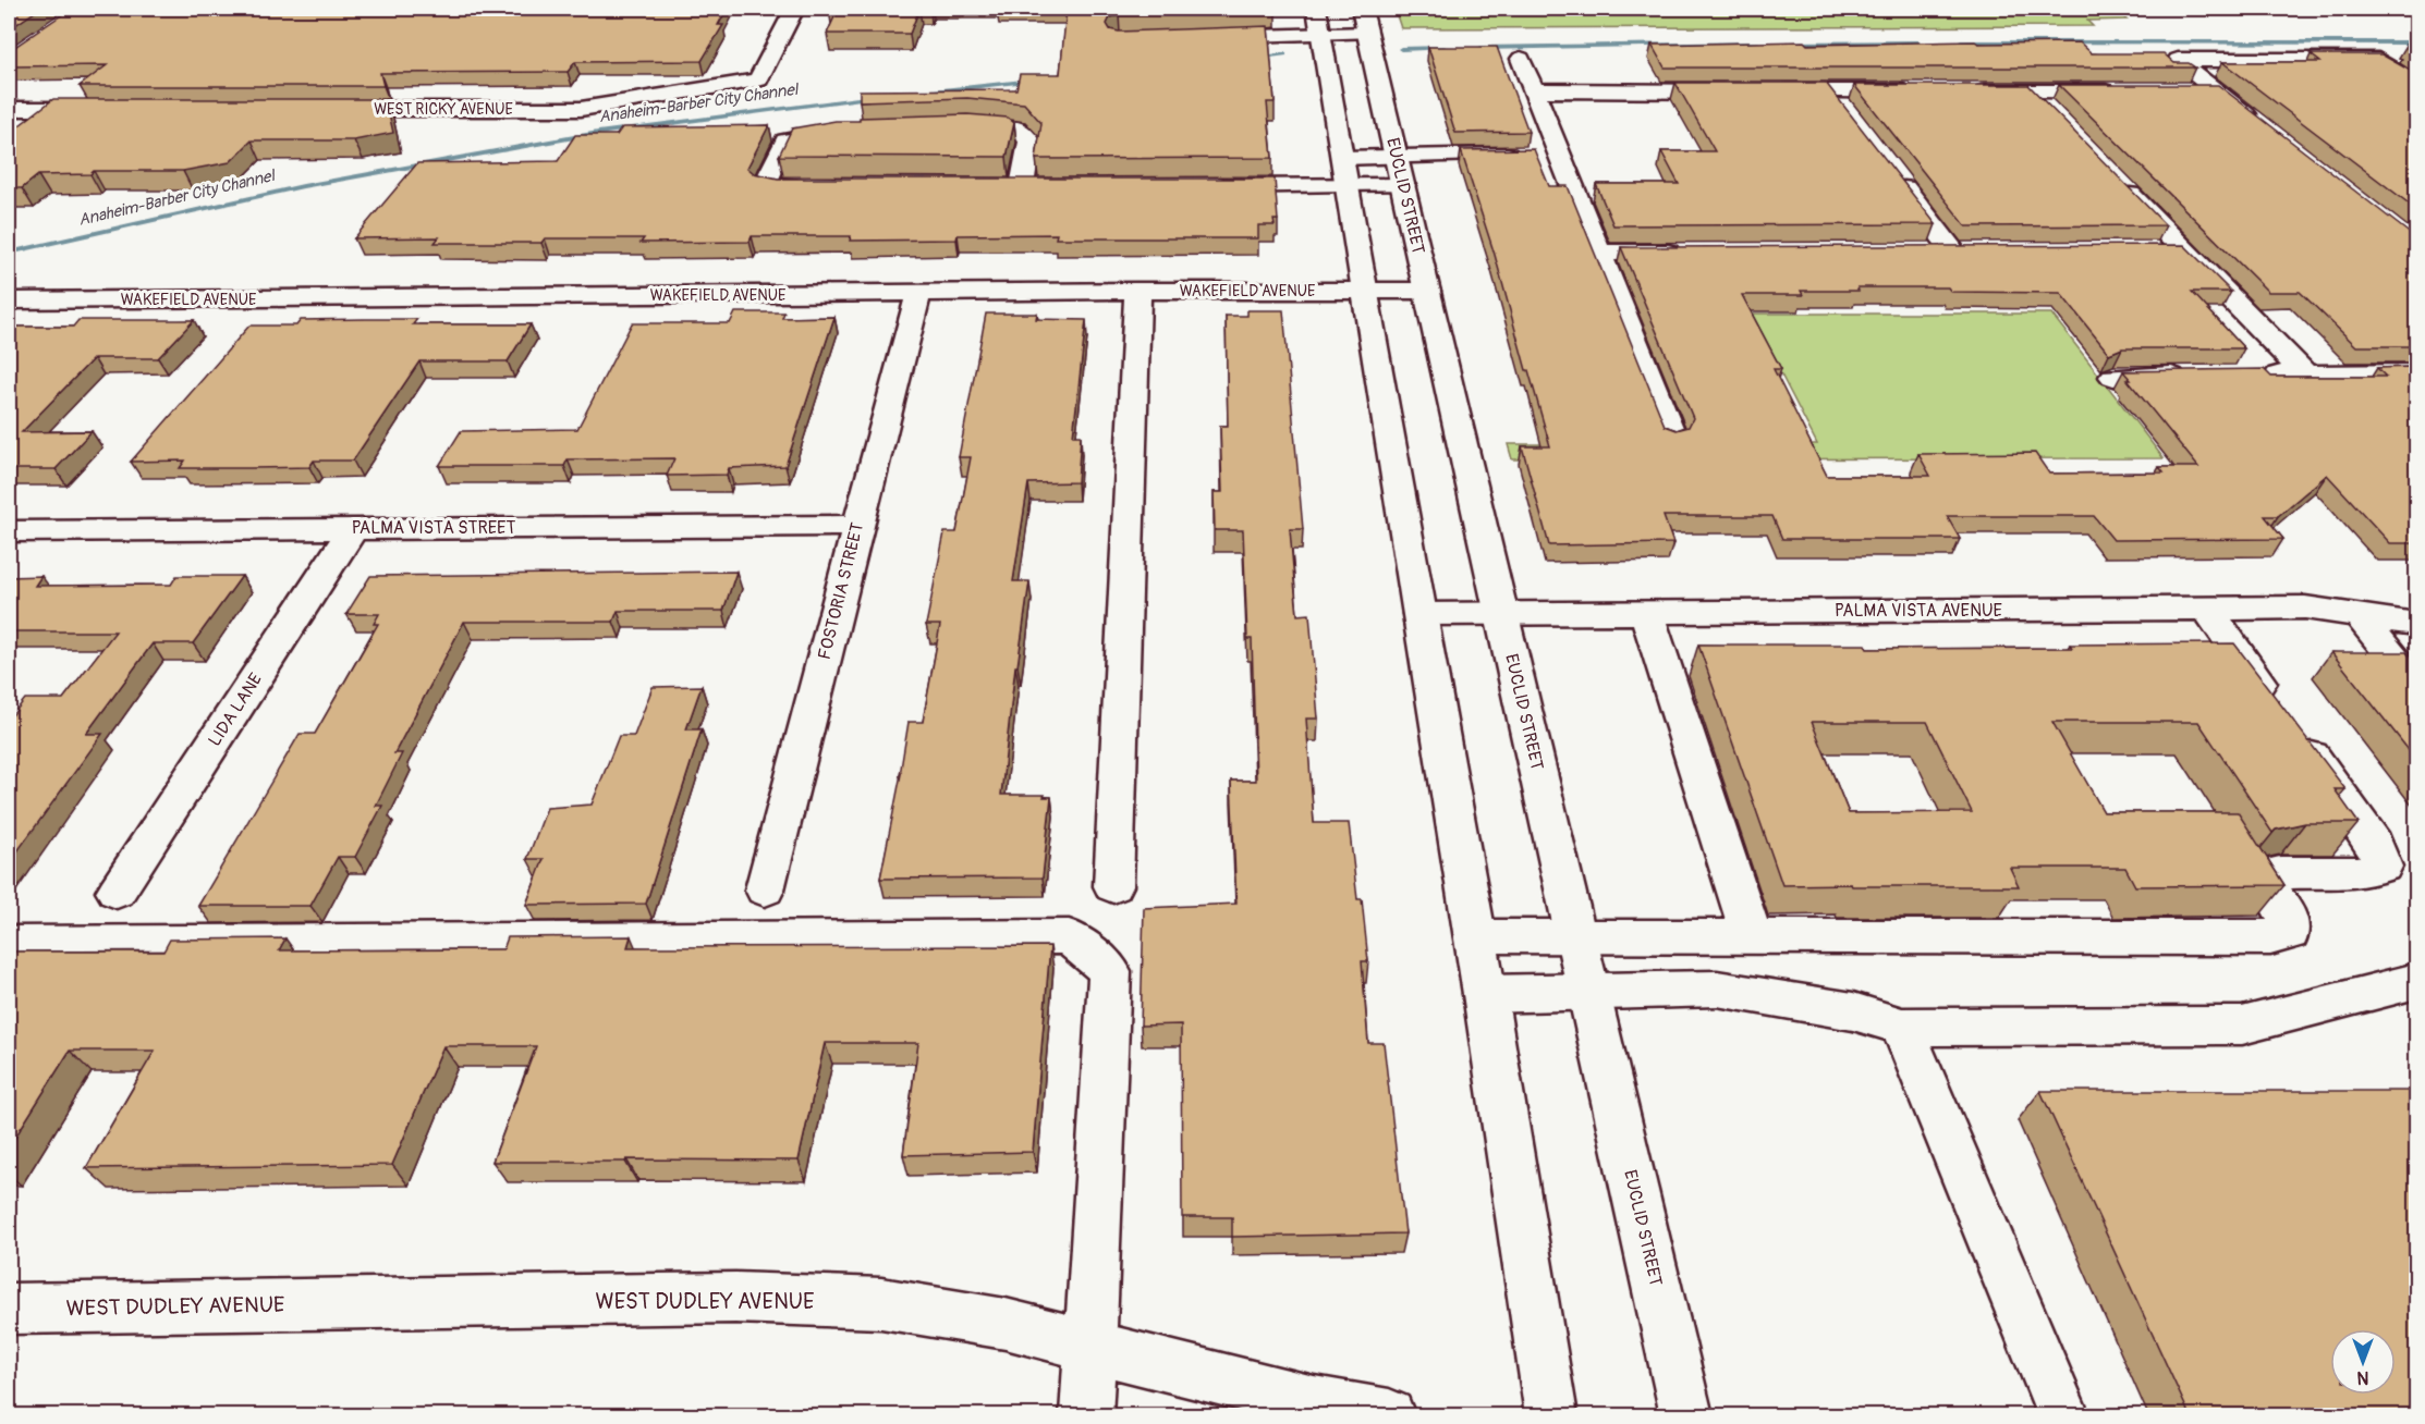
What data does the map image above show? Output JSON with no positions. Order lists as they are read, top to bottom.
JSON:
{
  "streets": {
    "street": [
      "WEST RICKY AVENUE",
      "EUCLID STREET",
      "WAKEFIELD AVENUE",
      "PALMA VISTA STREET",
      "FOSTORIA STREET",
      "PALMA VISTA AVENUE",
      "LIDA LANE",
      "WEST DUDLEY AVENUE"
    ]
  },
  "crossings": [
    ["EUCLID STREET", "WAKEFIELD AVENUE"],
    ["EUCLID STREET", "PALMA VISTA AVENUE"],
    ["WAKEFIELD AVENUE", "FOSTORIA STREET"],
    ["PALMA VISTA STREET", "FOSTORIA STREET"],
    ["PALMA VISTA STREET", "LIDA LANE"]
  ],
  "water": ["Anaheim-Barber City Channel"],
  "north": "bottom"
}
